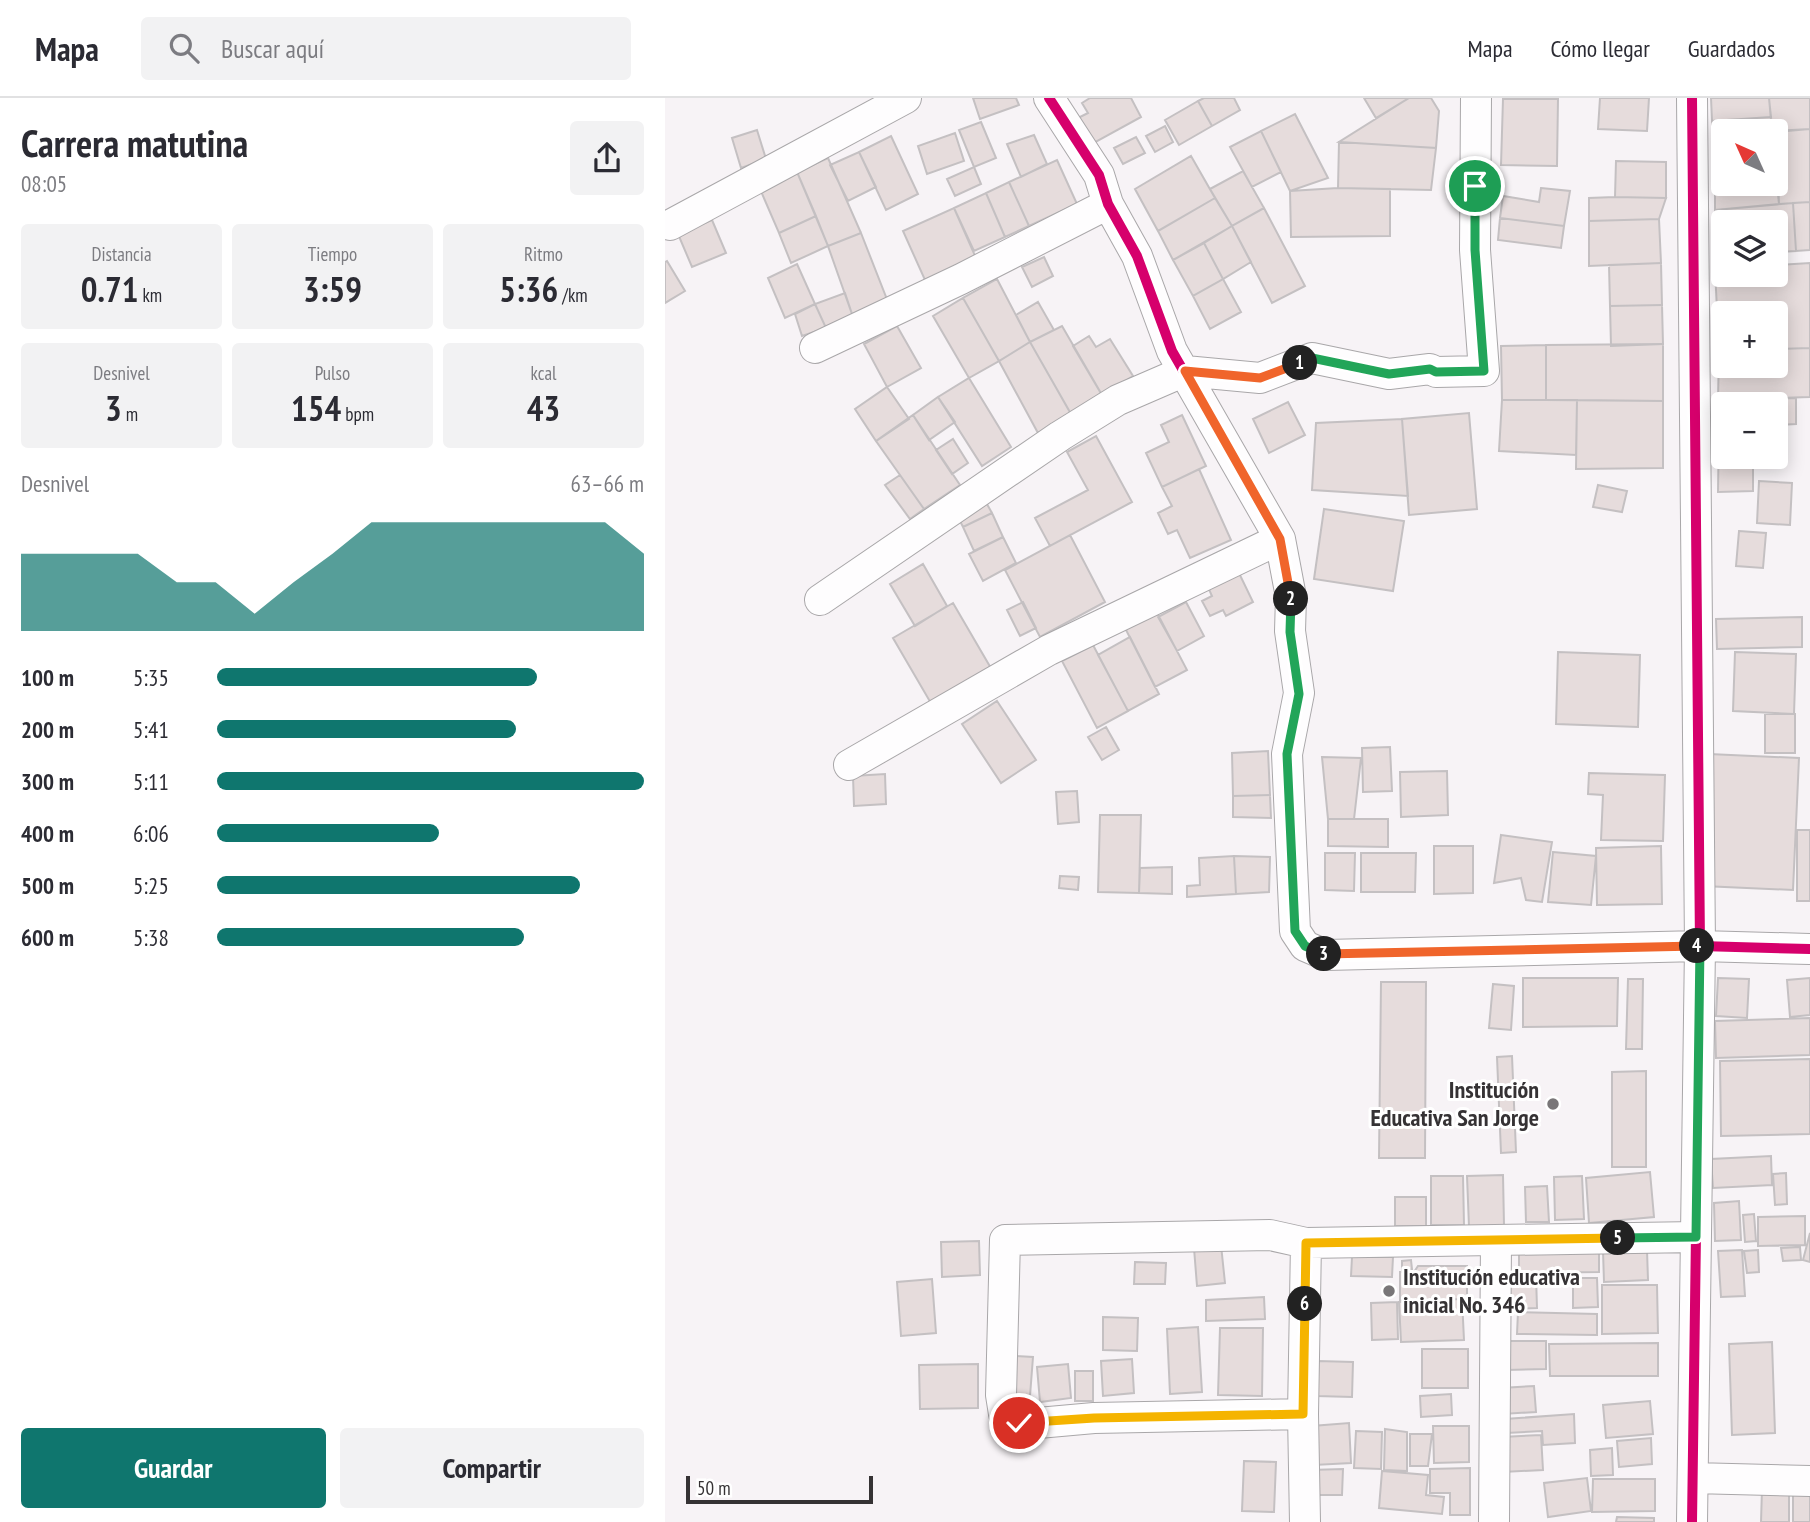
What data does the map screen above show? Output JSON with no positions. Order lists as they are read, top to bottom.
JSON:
{
  "places": ["Institución Educativa San Jorge", "Institución educativa inicial No. 346"],
  "scale_bar": "50 m",
  "north": "top left",
  "page": {
    "header": "Mapa",
    "search": "Buscar aquí",
    "nav": ["Mapa", "Cómo llegar", "Guardados"],
    "heading": ["Carrera matutina", "08:05"],
    "map_buttons": ["+", "−"],
    "stats": [
      ["Distancia", "0.71 km"],
      ["Tiempo", "3:59"],
      ["Ritmo", "5:36 /km"],
      ["Desnivel", "3 m"],
      ["Pulso", "154 bpm"],
      ["kcal", "43"]
    ],
    "pins": [
      "1",
      "2",
      "4",
      "3",
      "5",
      "6"
    ],
    "chart": ["Desnivel", "63–66 m"],
    "list": [
      {
        "name": "100 m",
        "note": "5:35"
      },
      {
        "name": "200 m",
        "note": "5:41"
      },
      {
        "name": "300 m",
        "note": "5:11"
      },
      {
        "name": "400 m",
        "note": "6:06"
      },
      {
        "name": "500 m",
        "note": "5:25"
      },
      {
        "name": "600 m",
        "note": "5:38"
      }
    ],
    "buttons": ["Guardar", "Compartir"],
    "scale": "50 m"
  }
}
